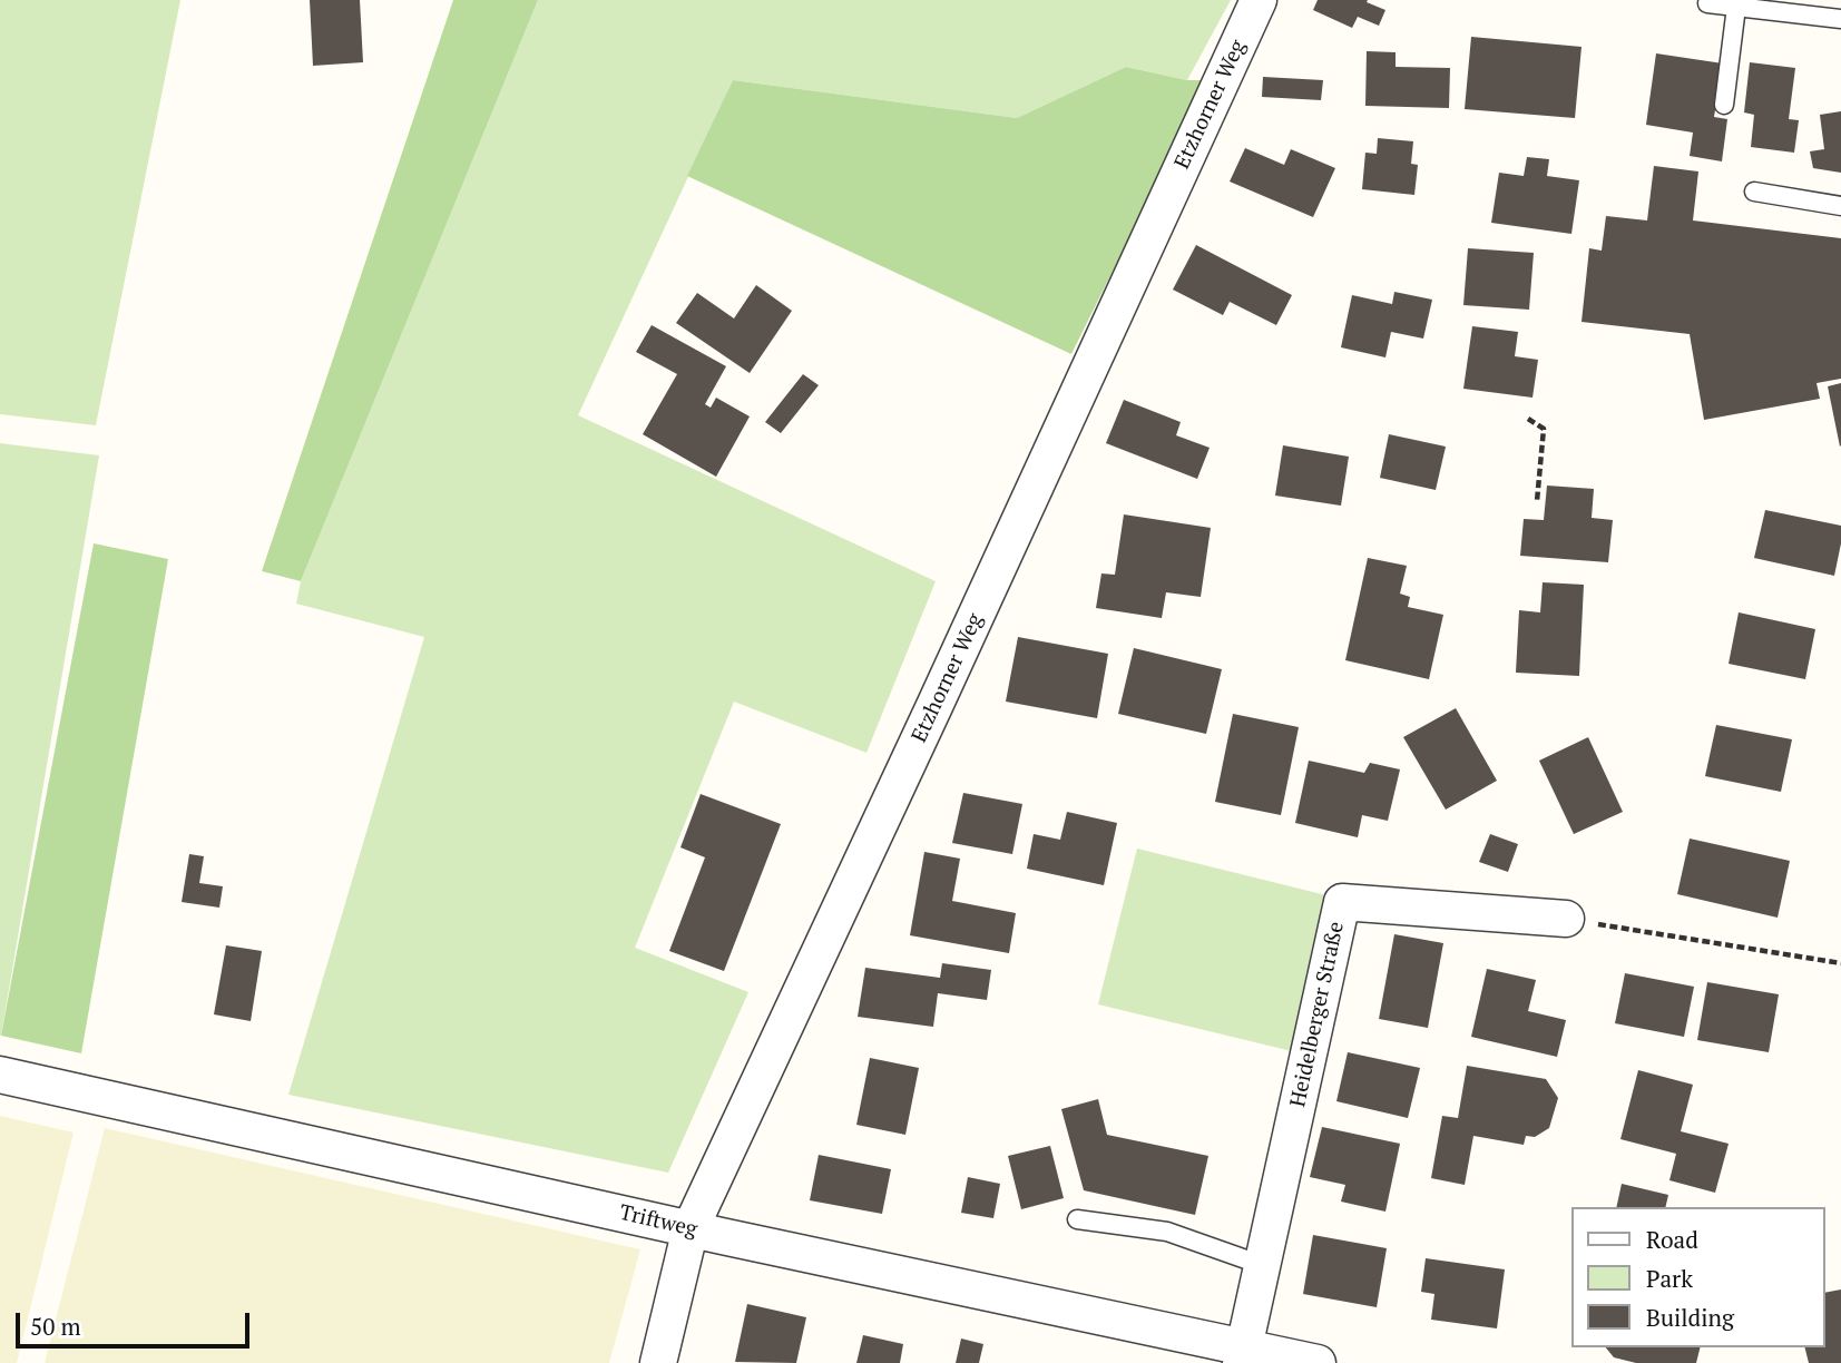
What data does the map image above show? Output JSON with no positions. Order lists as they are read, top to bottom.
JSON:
{
  "streets": {
    "street": ["Etzhorner Weg", "Heidelberger Straße", "Triftweg"]
  },
  "crossings": [
    ["Etzhorner Weg", "Triftweg"],
    ["Heidelberger Straße", "Triftweg"]
  ],
  "legend": ["Road", "Park", "Building"],
  "scale_bar": "50 m"
}
